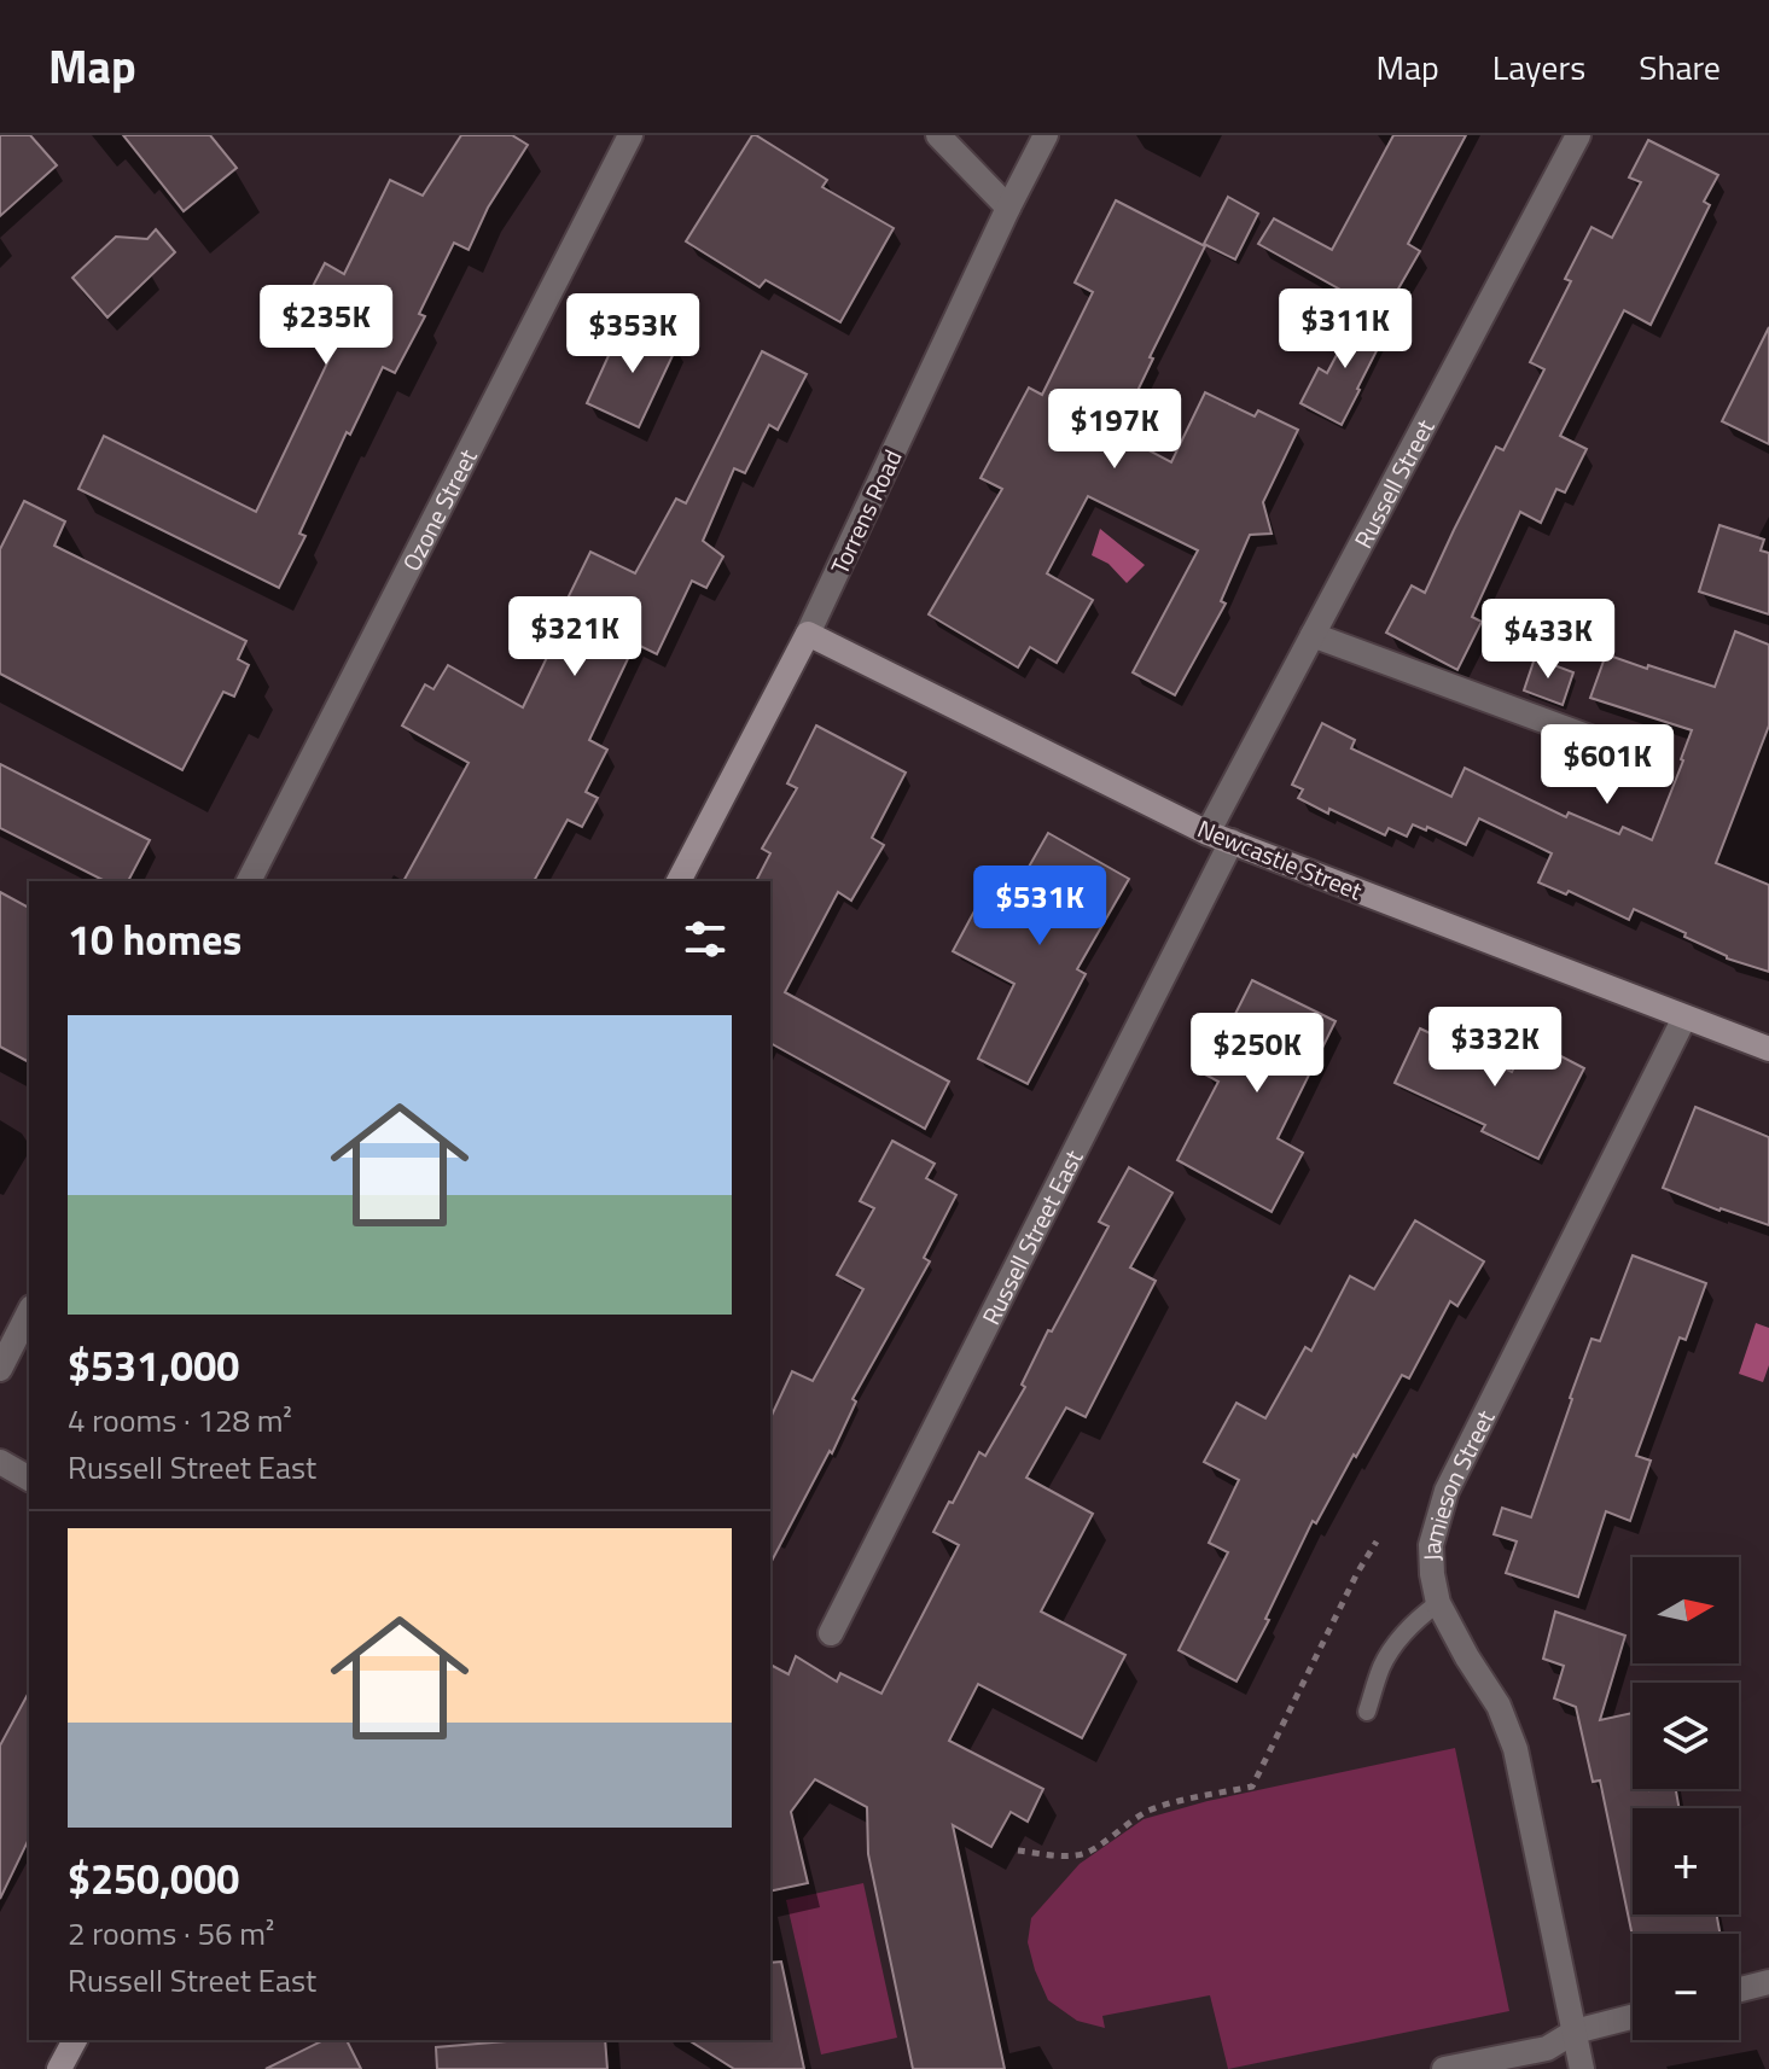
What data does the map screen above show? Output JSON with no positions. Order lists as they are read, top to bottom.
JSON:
{
  "streets": {
    "street": [
      "Russell Street",
      "Ozone Street",
      "Torrens Road",
      "Newcastle Street",
      "Russell Street East",
      "Jamieson Street"
    ]
  },
  "crossings": [
    ["Russell Street", "Newcastle Street"],
    ["Russell Street", "Russell Street East"],
    ["Torrens Road", "Newcastle Street"],
    ["Newcastle Street", "Russell Street East"],
    ["Newcastle Street", "Jamieson Street"]
  ],
  "north": "right",
  "page": {
    "header": "Map",
    "nav": ["Map", "Layers", "Share"],
    "price": [
      "$235K",
      "$311K",
      "$353K",
      "$197K",
      "$321K",
      "$433K",
      "$601K",
      "$531K",
      "$332K",
      "$250K"
    ],
    "heading": "10 homes",
    "list": [
      {
        "name": "$531,000",
        "note": "4 rooms · 128 m² · Russell Street East"
      },
      {
        "name": "$250,000",
        "note": "2 rooms · 56 m² · Russell Street East"
      }
    ],
    "map_buttons": ["+", "−"]
  }
}
